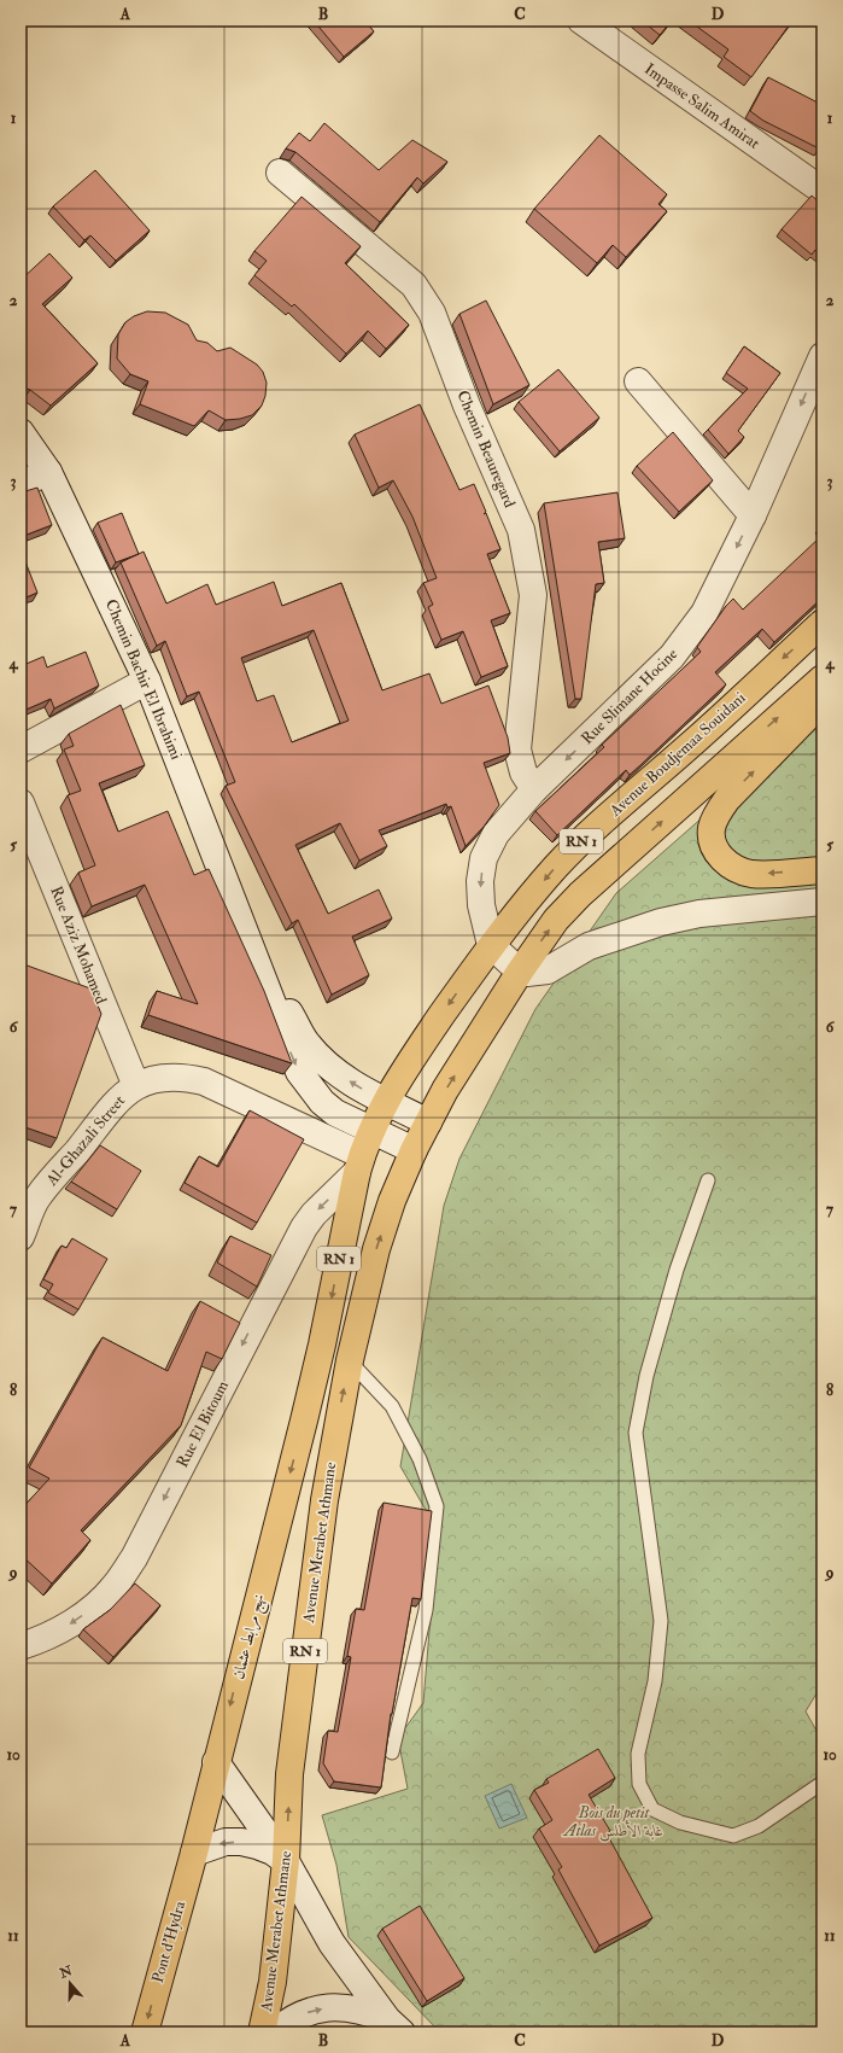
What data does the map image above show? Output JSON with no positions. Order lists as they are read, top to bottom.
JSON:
{
  "streets": {
    "main road": [
      "Avenue Boudjemaa Souidani",
      "RN 1",
      "Avenue Merabet Athmane",
      "نهج مرابط عثمان",
      "Pont d'Hydra"
    ],
    "street": [
      "Impasse Salim Amirat",
      "Chemin Beauregard",
      "Chemin Bachir El Ibrahimi",
      "Rue Slimane Hocine",
      "Rue Aziz Mohamed",
      "Al-Ghazali Street",
      "Rue El Bitoum"
    ]
  },
  "crossings": [
    ["Chemin Beauregard", "Rue Slimane Hocine"],
    ["Chemin Bachir El Ibrahimi", "Avenue Boudjemaa Souidani"],
    ["Chemin Bachir El Ibrahimi", "RN 1"],
    ["Chemin Bachir El Ibrahimi", "Avenue Merabet Athmane"],
    ["Rue Slimane Hocine", "Avenue Boudjemaa Souidani"],
    ["Avenue Boudjemaa Souidani", "RN 1"],
    ["RN 1", "Al-Ghazali Street"],
    ["RN 1", "Rue El Bitoum"],
    ["RN 1", "Avenue Merabet Athmane"],
    ["RN 1", "نهج مرابط عثمان"],
    ["Rue Aziz Mohamed", "Al-Ghazali Street"],
    ["Al-Ghazali Street", "Rue El Bitoum"],
    ["Al-Ghazali Street", "نهج مرابط عثمان"],
    ["Rue El Bitoum", "نهج مرابط عثمان"],
    ["نهج مرابط عثمان", "Pont d'Hydra"]
  ],
  "one_way": [
    "Rue Slimane Hocine",
    "Rue El Bitoum",
    "Avenue Merabet Athmane",
    "نهج مرابط عثمان",
    "Pont d'Hydra"
  ],
  "parks": ["Bois du petit Atlas غابة الأطلس"],
  "north": "top",
  "grid": {
    "columns": [
      "A",
      "B",
      "C",
      "D"
    ],
    "rows": [
      "1",
      "2",
      "3",
      "4",
      "5",
      "6",
      "7",
      "8",
      "9",
      "10",
      "11"
    ]
  }
}
